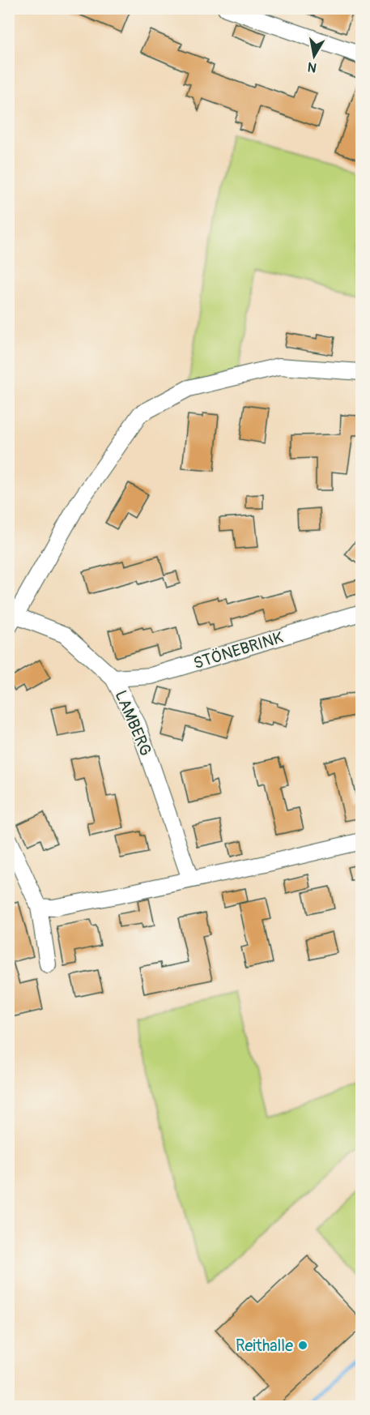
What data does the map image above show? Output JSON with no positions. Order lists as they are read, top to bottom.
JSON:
{
  "streets": {
    "street": ["STÖNEBRINK", "LAMBERG"]
  },
  "crossings": [
    ["STÖNEBRINK", "LAMBERG"]
  ],
  "places": ["Reithalle"],
  "north": "bottom"
}
